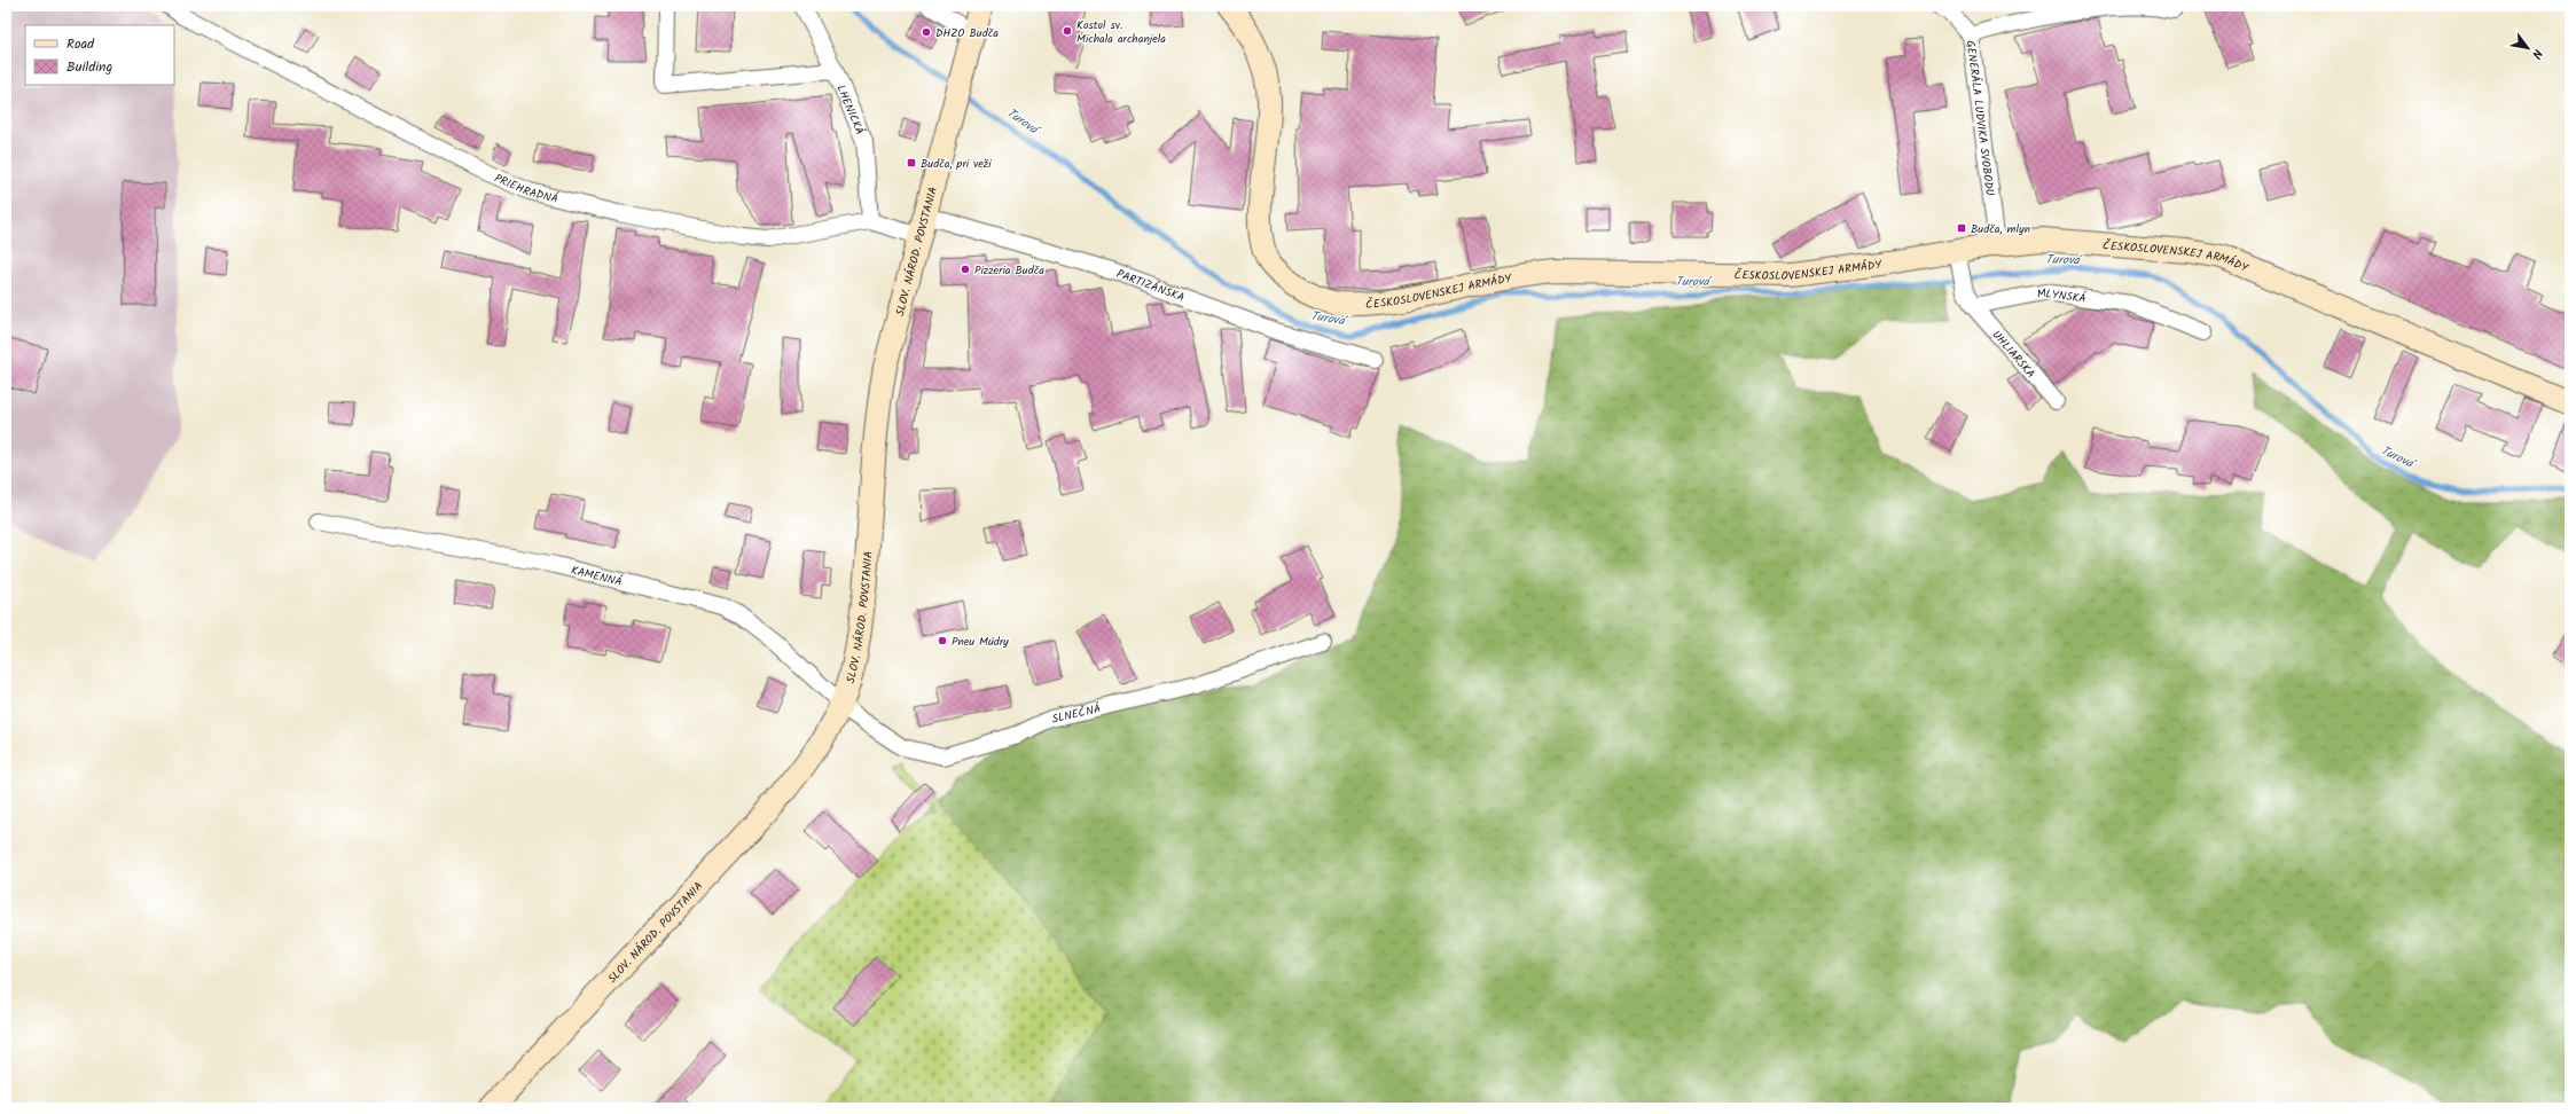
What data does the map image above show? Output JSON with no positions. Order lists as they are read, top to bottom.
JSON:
{
  "streets": {
    "street": [
      "LHENICKÁ",
      "GENERÁLA LUDVIKA SVOBODU",
      "PRIEHRADNÁ",
      "SLOV. NÁROD. POVSTANIA",
      "ČESKOSLOVENSKEJ ARMÁDY",
      "PARTIZÁNSKA",
      "MLYNSKÁ",
      "UHLIARSKA",
      "KAMENNÁ",
      "SLNEČNÁ"
    ]
  },
  "crossings": [
    ["LHENICKÁ", "PRIEHRADNÁ"],
    ["GENERÁLA LUDVIKA SVOBODU", "ČESKOSLOVENSKEJ ARMÁDY"],
    ["PRIEHRADNÁ", "SLOV. NÁROD. POVSTANIA"],
    ["SLOV. NÁROD. POVSTANIA", "PARTIZÁNSKA"],
    ["SLOV. NÁROD. POVSTANIA", "KAMENNÁ"],
    ["SLOV. NÁROD. POVSTANIA", "SLNEČNÁ"],
    ["MLYNSKÁ", "UHLIARSKA"],
    ["KAMENNÁ", "SLNEČNÁ"]
  ],
  "water": ["Turová"],
  "places": {
    "other": [
      "Kostol sv. Michala archanjela",
      "DHZO Budča",
      "Pizzeria Budča",
      "Pneu Múdry"
    ],
    "transit": ["Budča, pri veži", "Budča, mlyn"]
  },
  "legend": ["Road", "Building"],
  "north": "bottom right"
}
